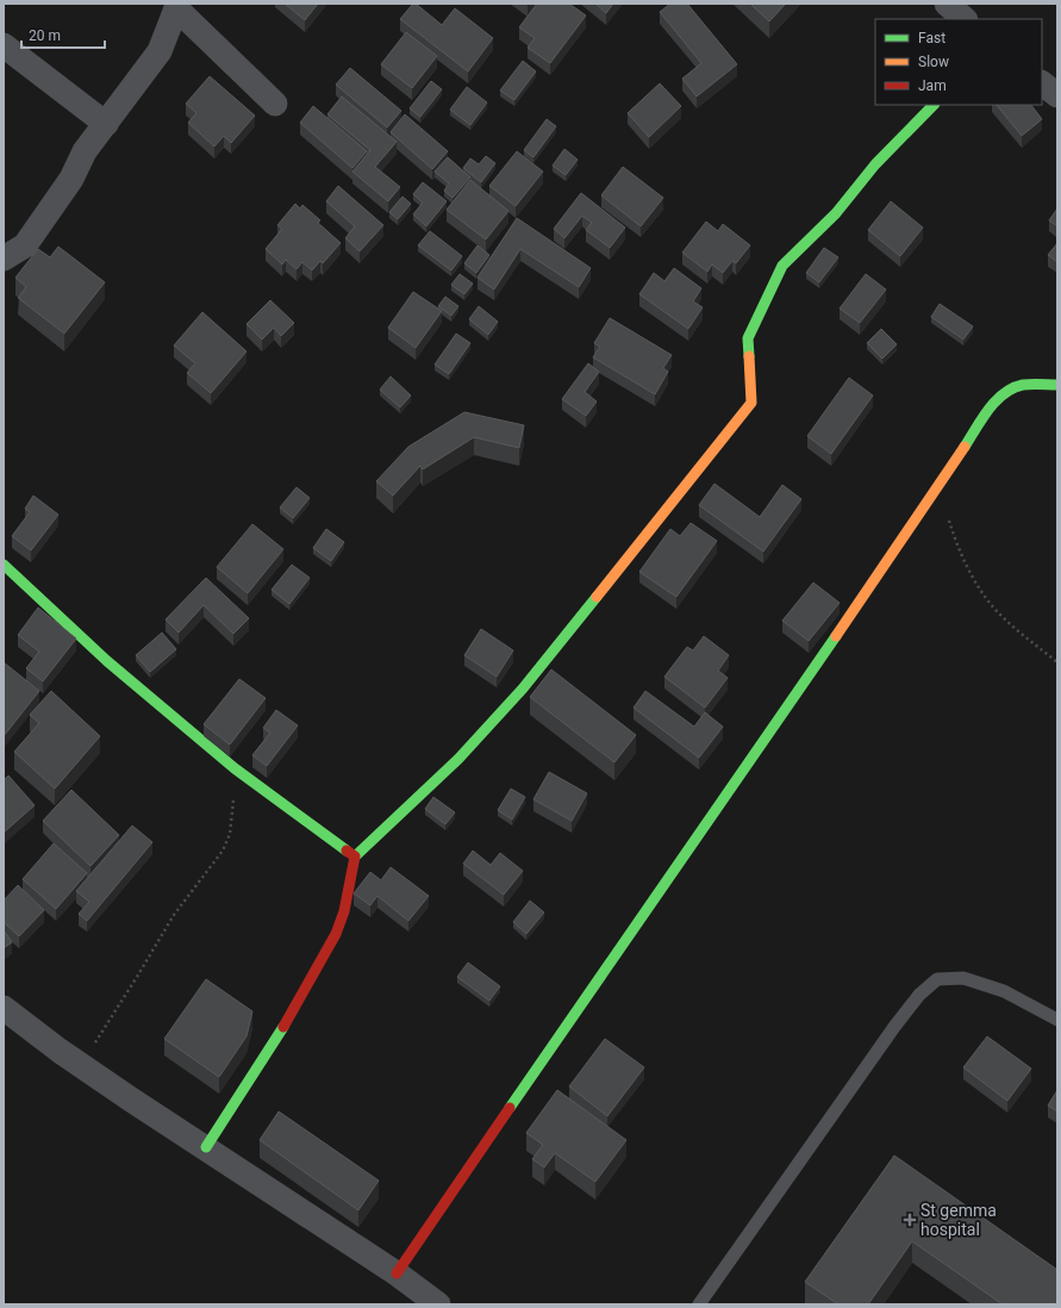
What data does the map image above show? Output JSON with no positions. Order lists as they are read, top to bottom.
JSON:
{
  "places": {
    "health": ["St gemma hospital"]
  },
  "legend": ["Fast", "Slow", "Jam"],
  "scale_bar": "20 m"
}
